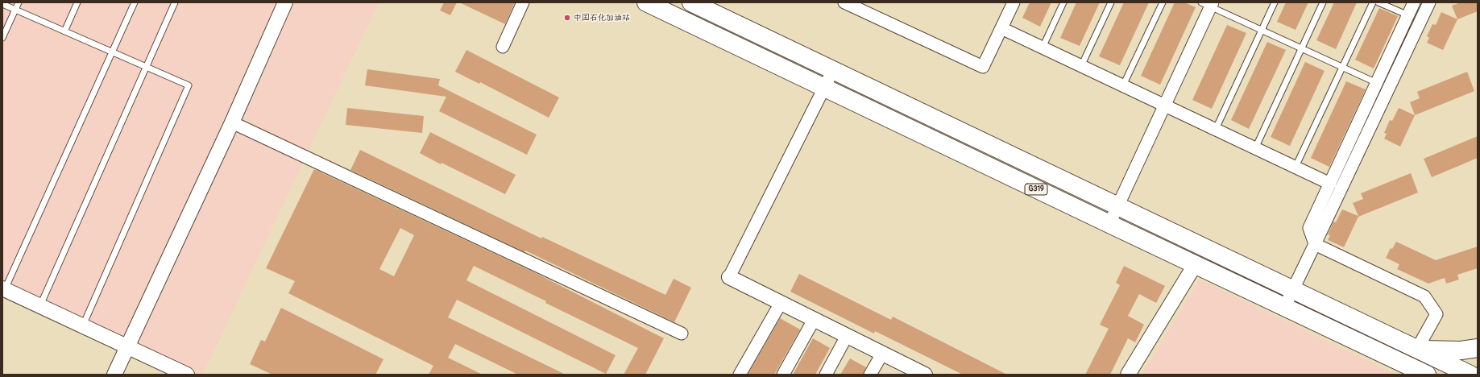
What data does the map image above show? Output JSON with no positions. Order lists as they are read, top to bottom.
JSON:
{
  "streets": {
    "main road": ["G319"]
  },
  "places": ["中国石化加油站"]
}
